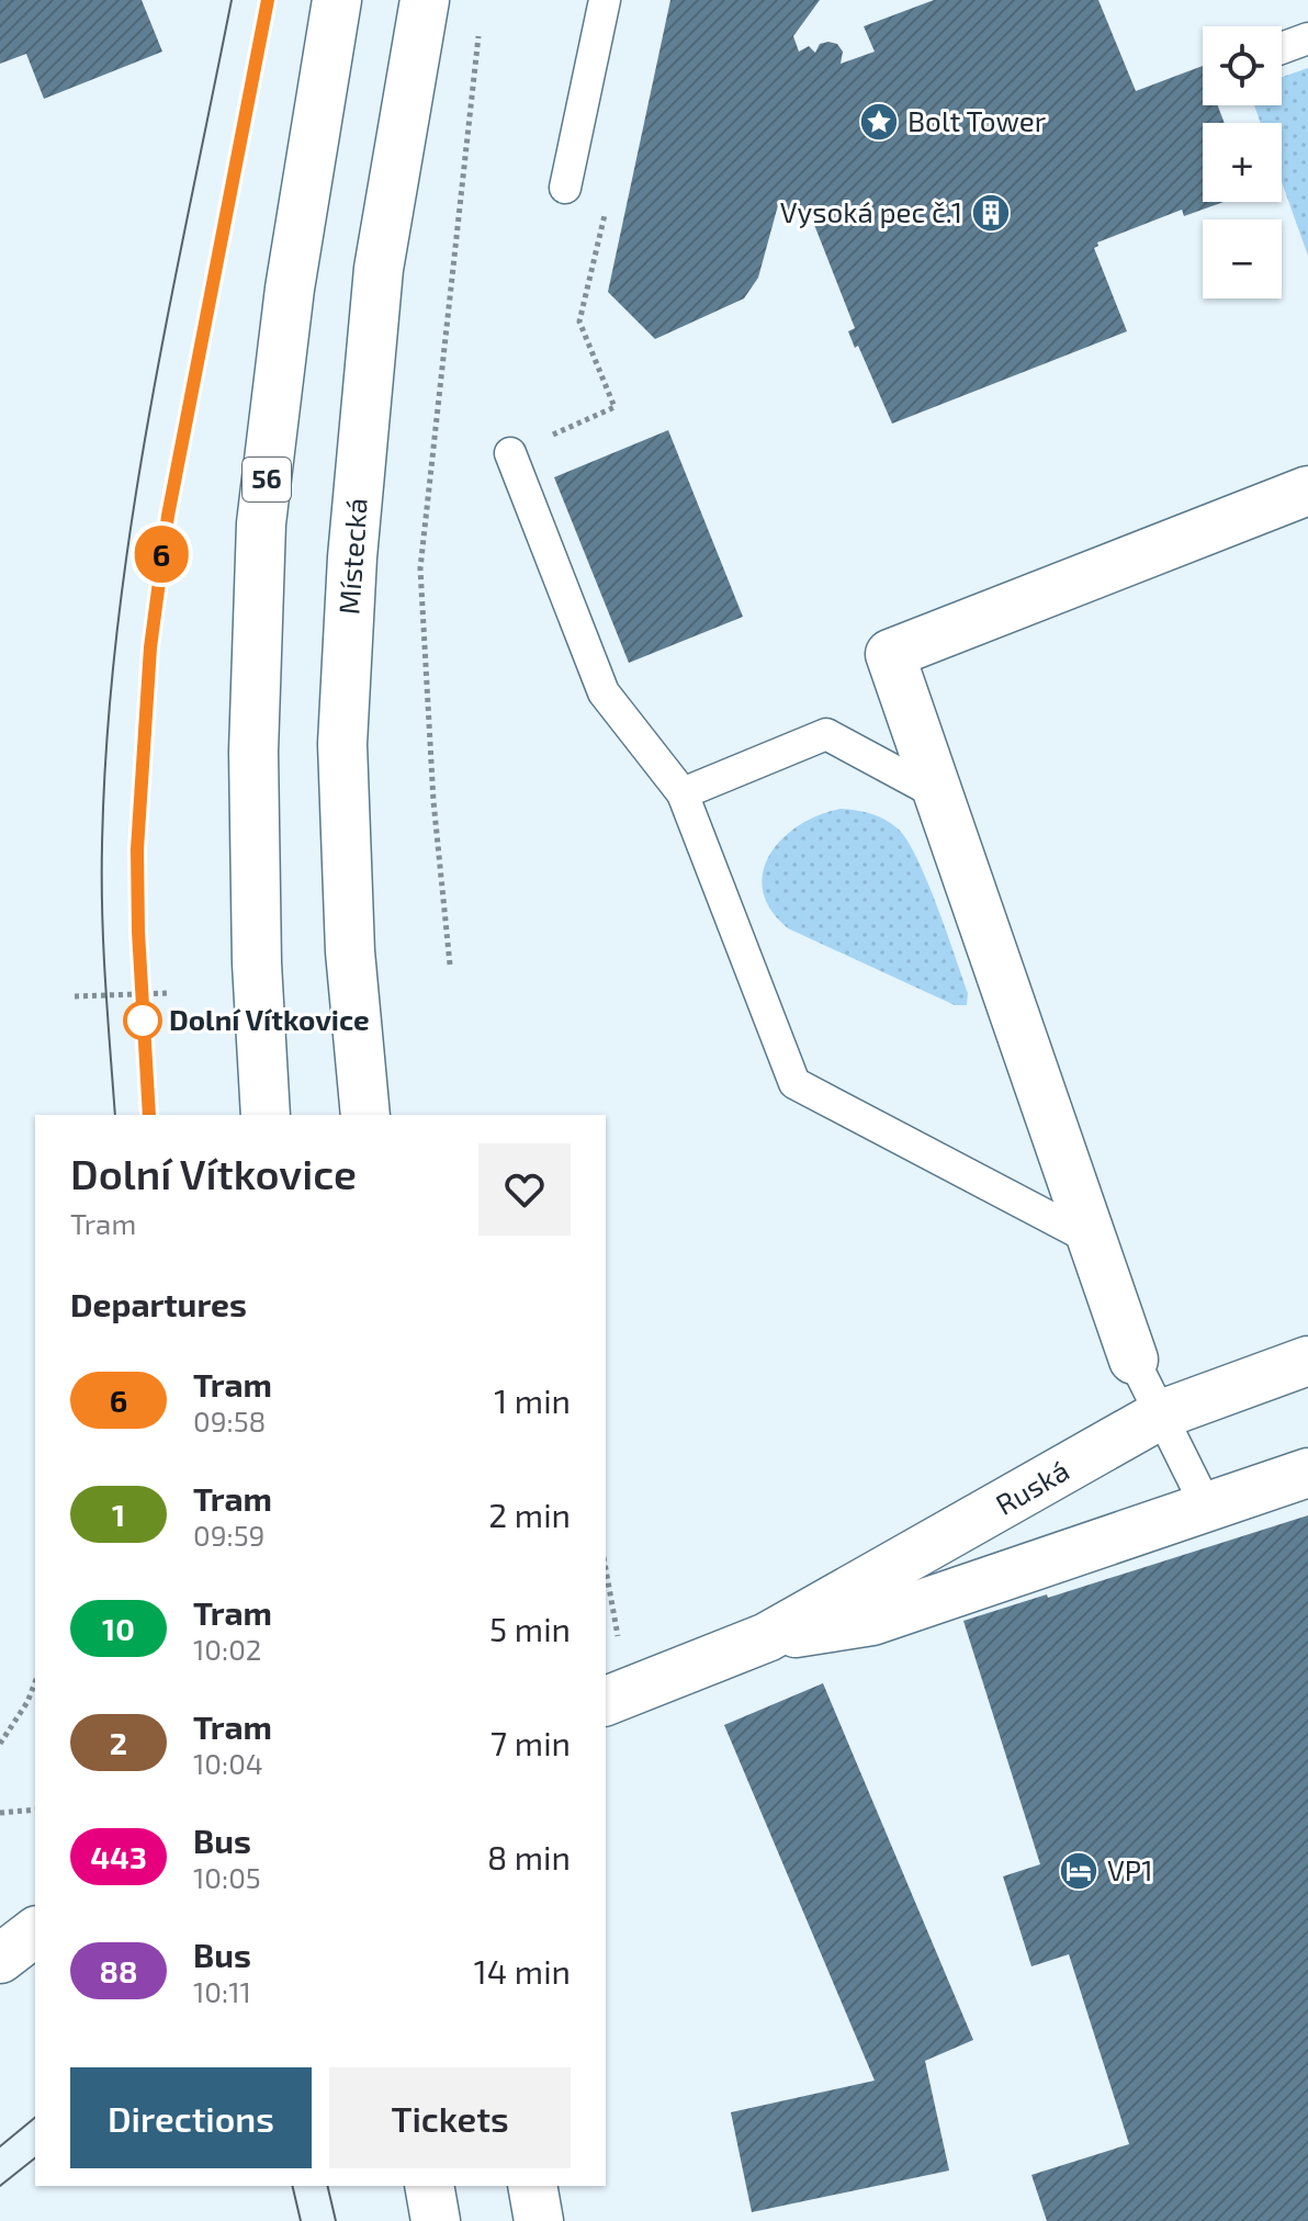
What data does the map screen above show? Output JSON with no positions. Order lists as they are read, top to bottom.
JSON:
{
  "streets": {
    "main road": ["56", "Místecká", "Ruská"]
  },
  "places": {
    "place": ["Bolt Tower"],
    "building": ["Vysoká pec č.1"],
    "other": ["Dolní Vítkovice"],
    "hotel": ["VP1"]
  },
  "lines": ["tram line 6"],
  "page": {
    "on_map": "6",
    "map_buttons": ["+", "−"],
    "heading": [
      ["Dolní Vítkovice", "Tram"],
      "Departures"
    ],
    "list": [
      {
        "mark": "6",
        "name": "Tram",
        "note": "09:58",
        "value": "1 min"
      },
      {
        "mark": "1",
        "name": "Tram",
        "note": "09:59",
        "value": "2 min"
      },
      {
        "mark": "10",
        "name": "Tram",
        "note": "10:02",
        "value": "5 min"
      },
      {
        "mark": "2",
        "name": "Tram",
        "note": "10:04",
        "value": "7 min"
      },
      {
        "mark": "443",
        "name": "Bus",
        "note": "10:05",
        "value": "8 min"
      },
      {
        "mark": "88",
        "name": "Bus",
        "note": "10:11",
        "value": "14 min"
      }
    ],
    "buttons": ["Directions", "Tickets"]
  }
}
